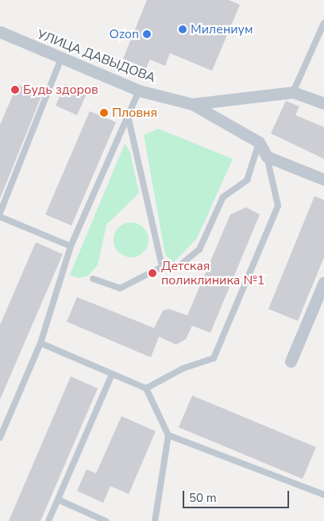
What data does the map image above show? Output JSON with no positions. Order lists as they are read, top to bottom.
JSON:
{
  "streets": {
    "street": ["УЛИЦА ДАВЫДОВА"]
  },
  "places": [
    "Милениум",
    "Ozon",
    "Будь здоров",
    "Пловня",
    "Детская поликлиника №1"
  ],
  "scale_bar": "50 m"
}
